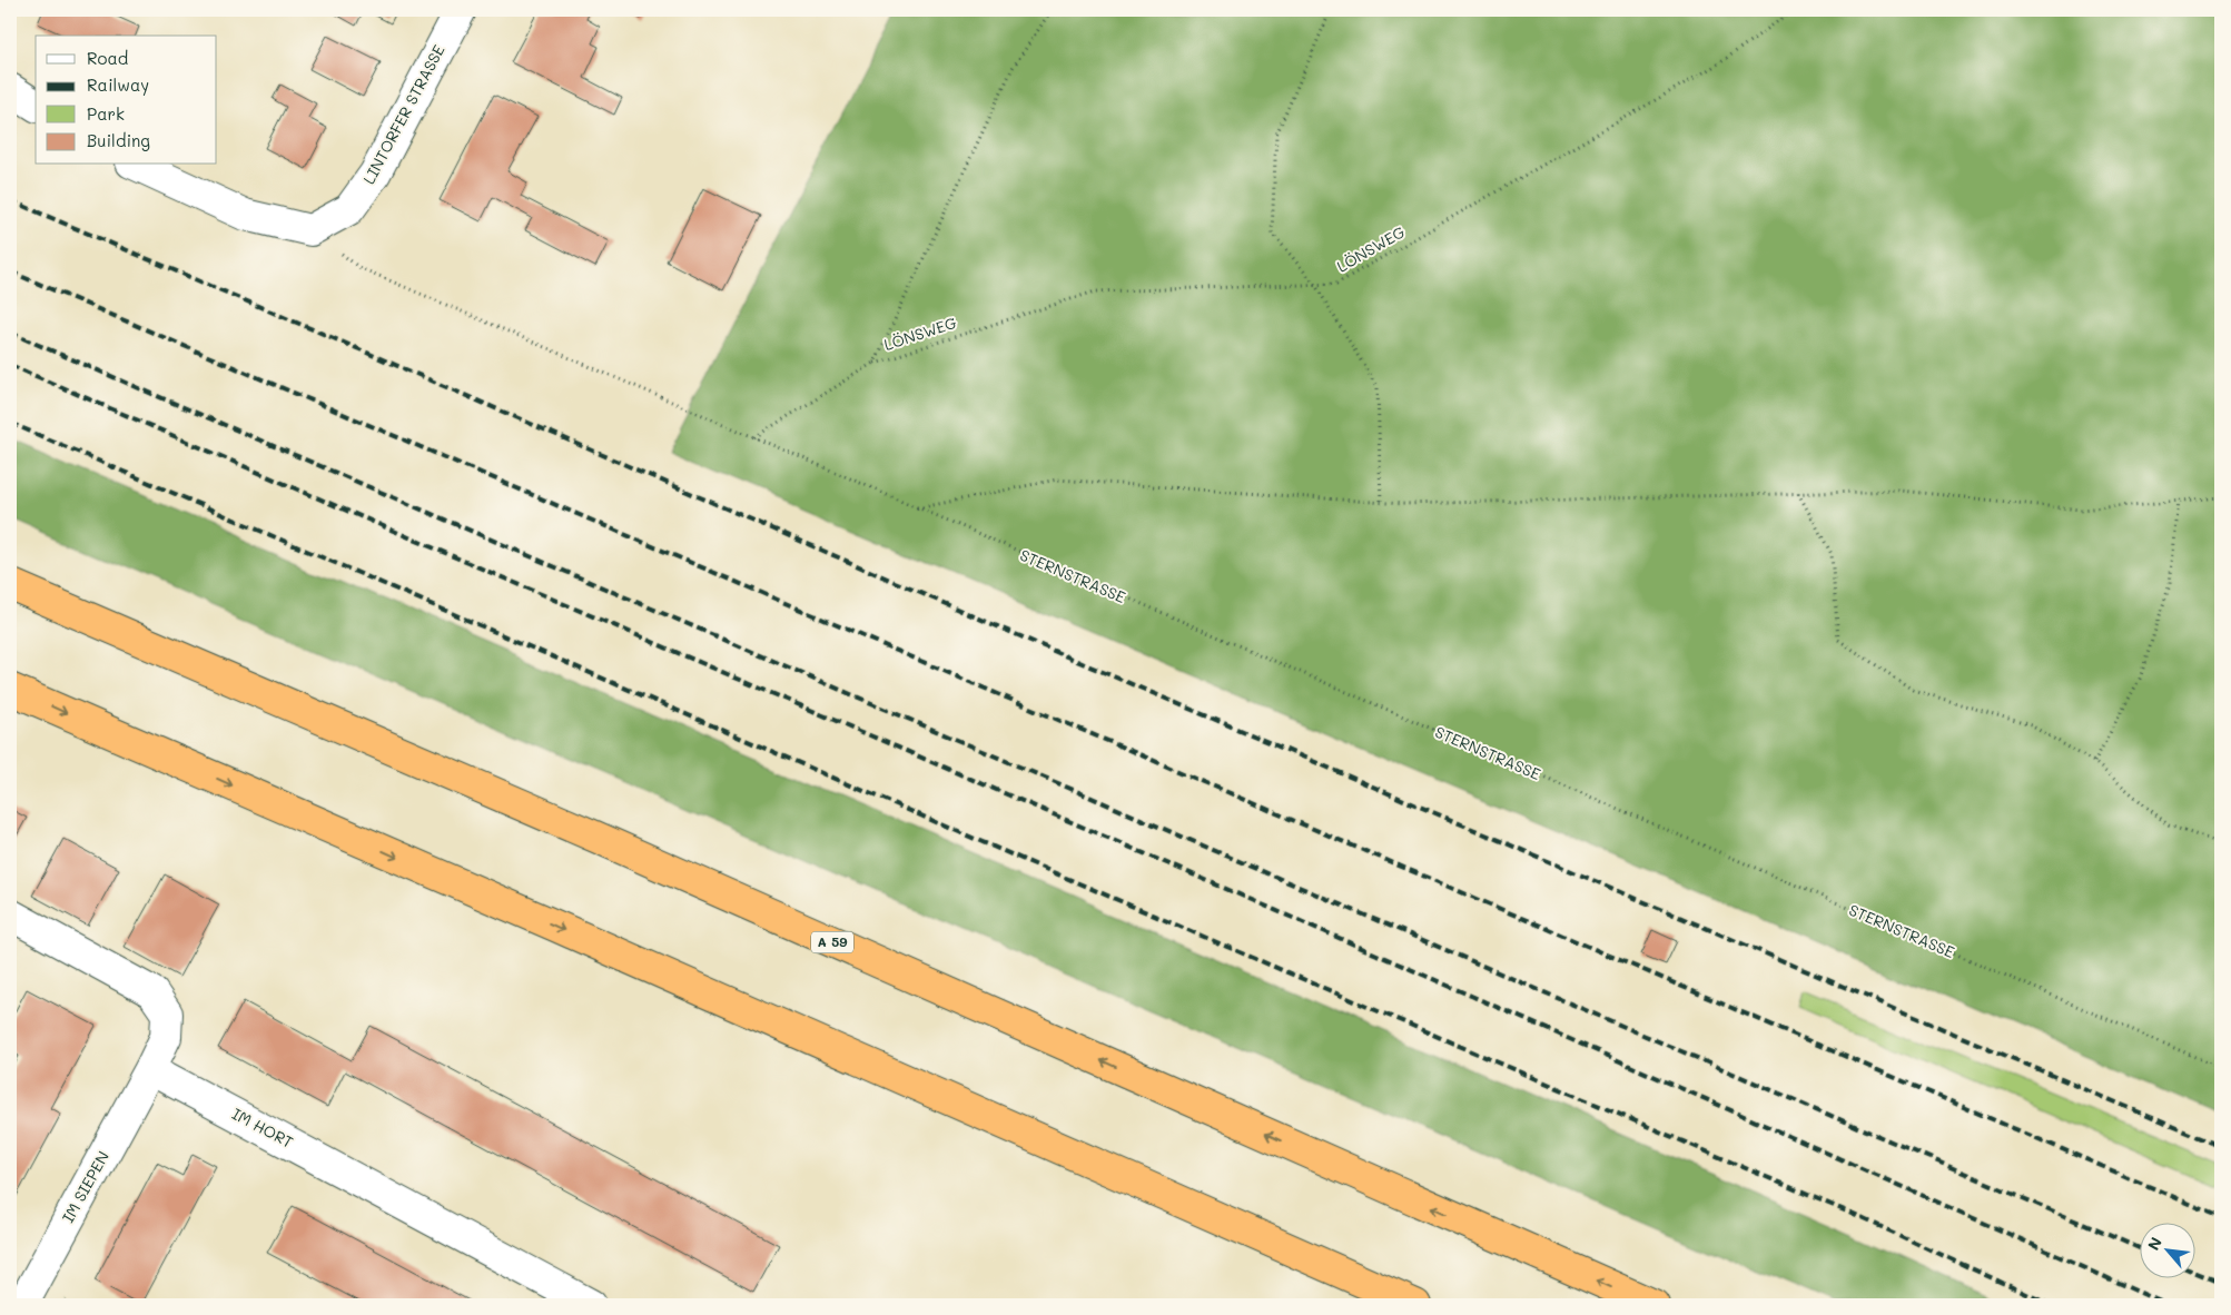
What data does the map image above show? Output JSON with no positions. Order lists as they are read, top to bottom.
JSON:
{
  "streets": {
    "highway": ["A 59"],
    "street": ["LINTORFER STRASSE", "IM HORT", "IM SIEPEN"],
    "path": ["LÖNSWEG", "STERNSTRASSE"]
  },
  "crossings": [
    ["LINTORFER STRASSE", "STERNSTRASSE"],
    ["LÖNSWEG", "STERNSTRASSE"],
    ["IM HORT", "IM SIEPEN"]
  ],
  "legend": [
    "Road",
    "Railway",
    "Park",
    "Building"
  ],
  "north": "top left"
}
